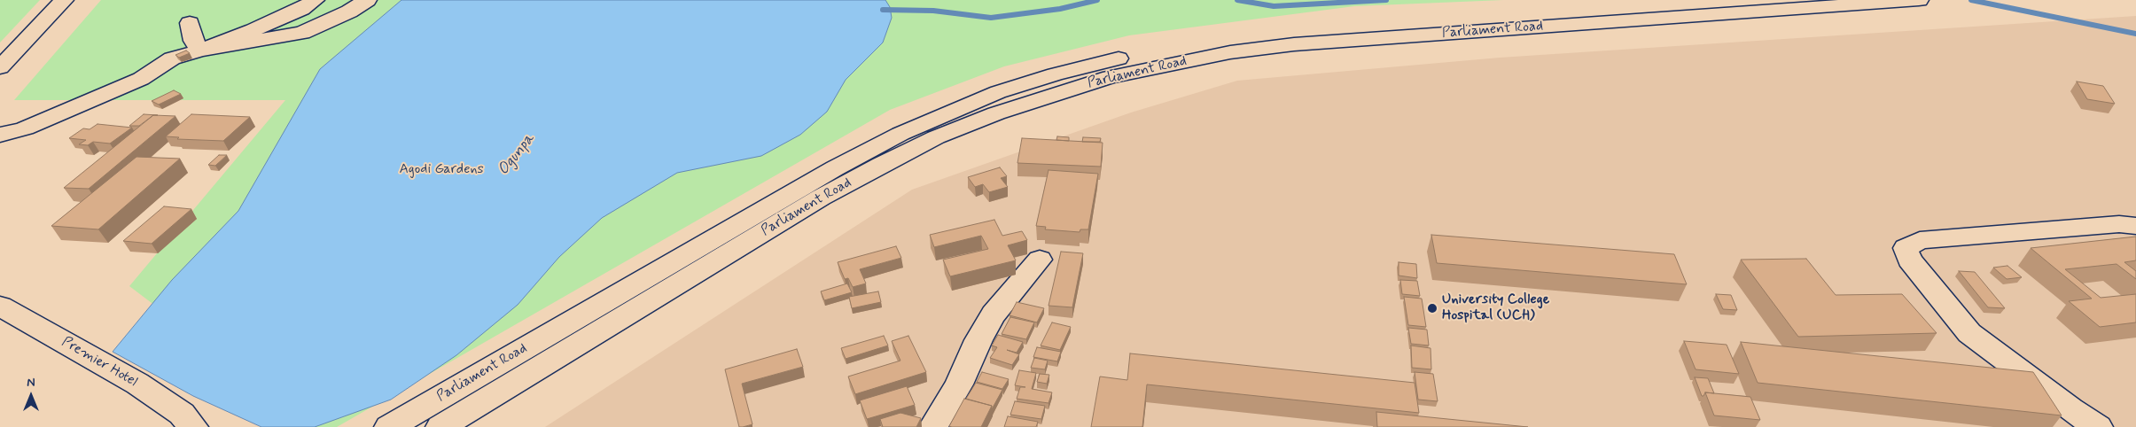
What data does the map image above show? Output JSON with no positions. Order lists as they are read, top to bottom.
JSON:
{
  "streets": {
    "main road": ["Parliament Road", "Premier Hotel"]
  },
  "water": ["Ogunpa"],
  "parks": ["Agodi Gardens"],
  "places": ["University College Hospital (UCH)"],
  "north": "top"
}
